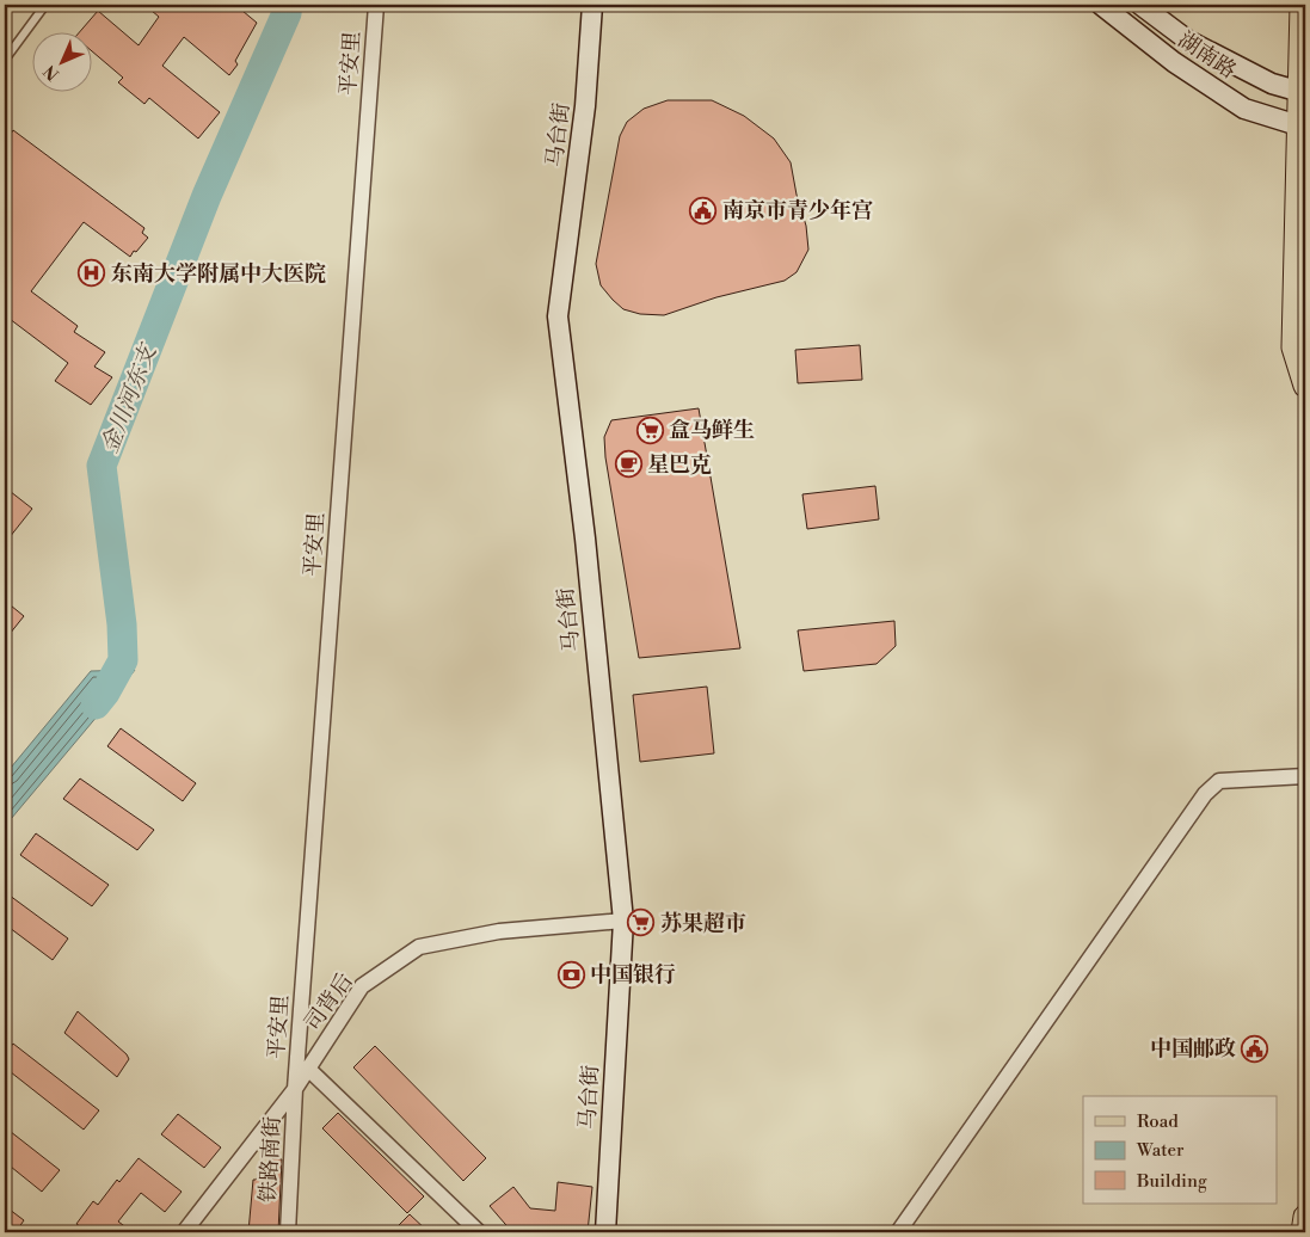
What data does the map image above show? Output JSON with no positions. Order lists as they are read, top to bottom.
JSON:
{
  "streets": {
    "street": [
      "湖南路",
      "平安里",
      "马台街",
      "司背后",
      "铁路南街"
    ]
  },
  "crossings": [
    ["平安里", "司背后"],
    ["平安里", "铁路南街"],
    ["马台街", "司背后"],
    ["司背后", "铁路南街"]
  ],
  "water": ["金川河东支"],
  "places": {
    "public building": ["南京市青少年宫", "中国邮政"],
    "hospital": ["东南大学附属中大医院"],
    "supermarket": ["盒马鲜生", "苏果超市"],
    "cafe": ["星巴克"],
    "bank": ["中国银行"]
  },
  "legend": ["Road", "Water", "Building"],
  "north": "bottom left"
}
